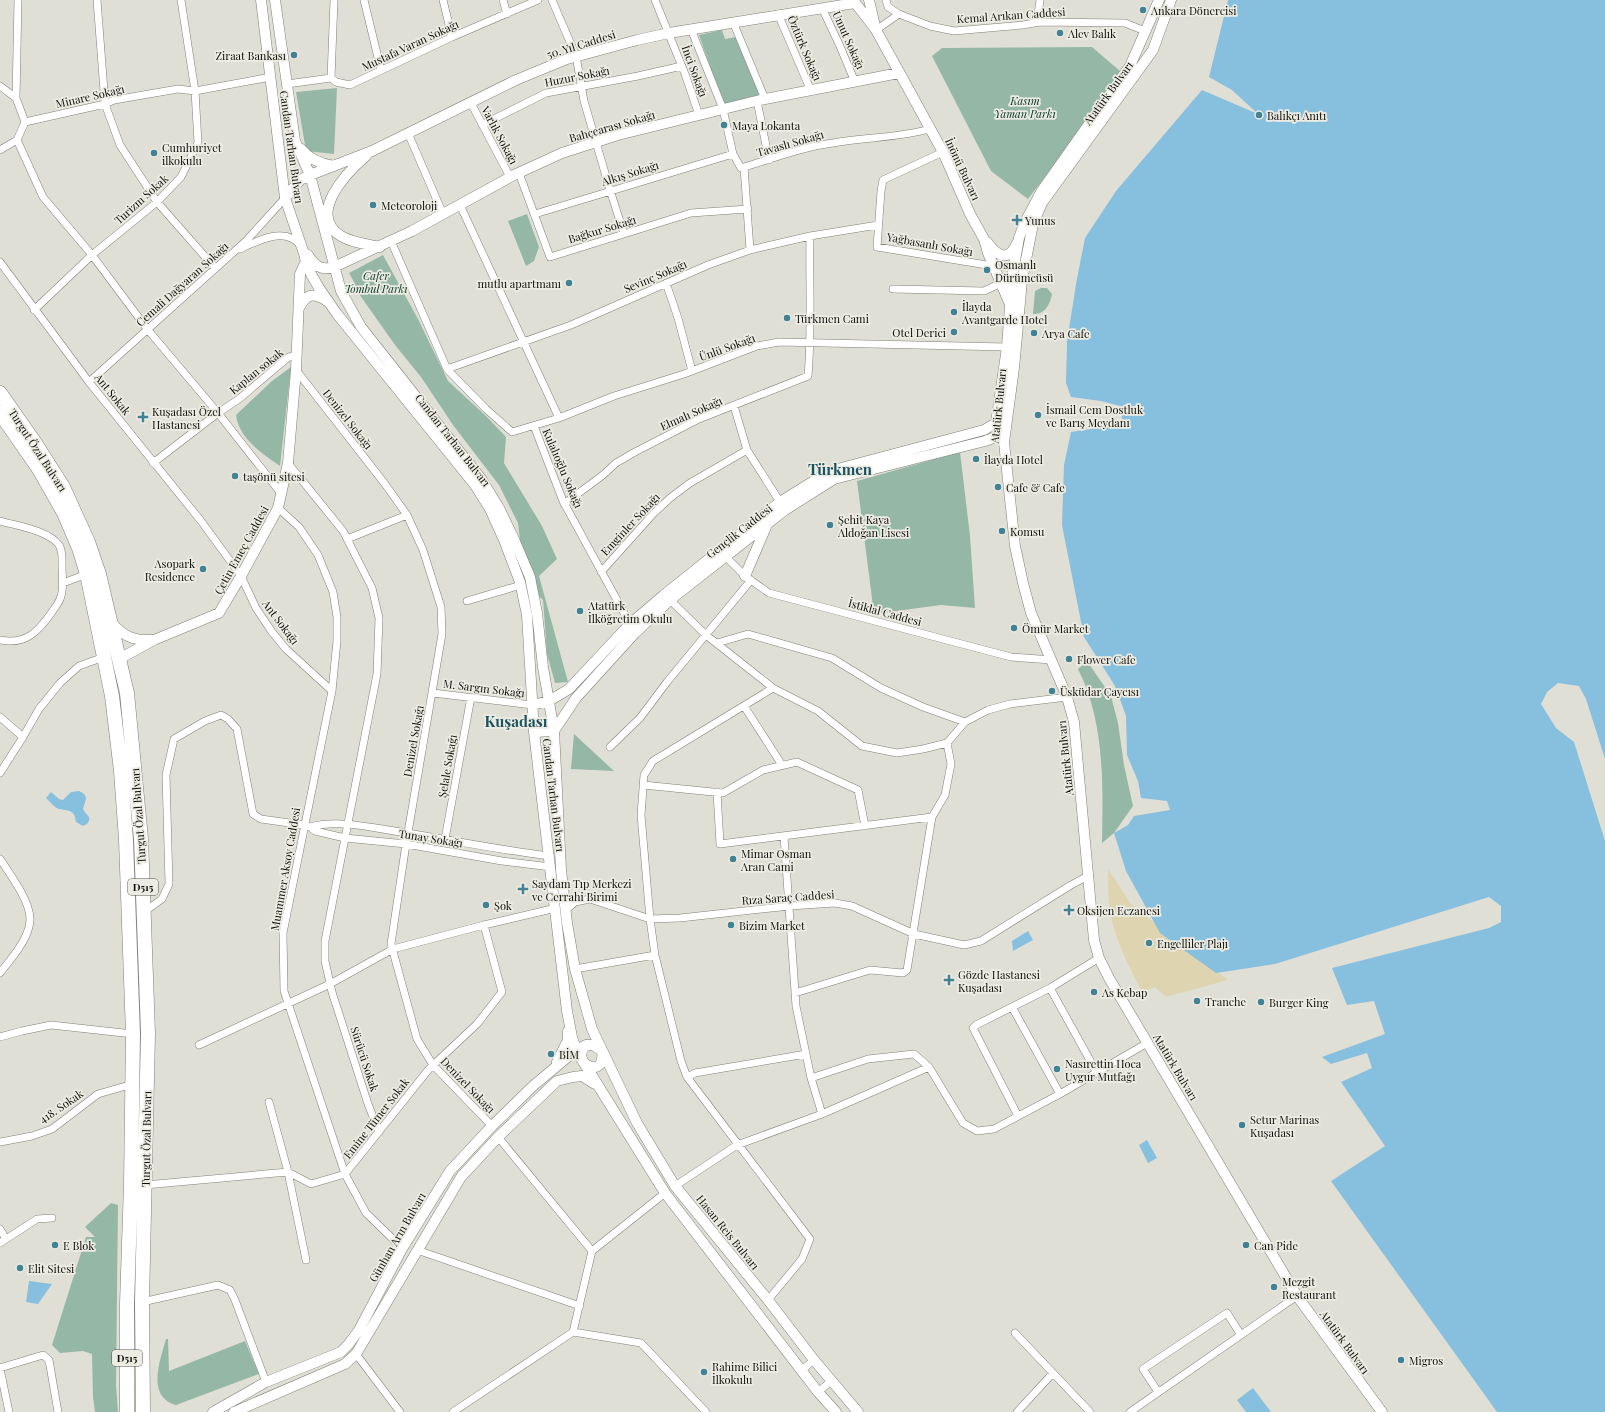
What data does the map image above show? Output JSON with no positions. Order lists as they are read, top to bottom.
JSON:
{
  "streets": {
    "highway": ["Turgut Özal Bulvarı", "D515"],
    "main road": [
      "50. Yıl Caddesi",
      "Atatürk Bulvarı",
      "Bahçearası Sokağı",
      "Candan Tarhan Bulvarı",
      "İnönü Bulvarı",
      "Gençlik Caddesi",
      "Çetin Emeç Caddesi",
      "Hasan Reis Bulvarı",
      "Günhan Arın Bulvarı"
    ],
    "street": [
      "Kemal Arıkan Caddesi",
      "Umut Sokağı",
      "Mustafa Varan Sokağı",
      "Öztürk Sokağı",
      "İnci Sokağı",
      "Huzur Sokağı",
      "Minare Sokağı",
      "Varlık Sokağı",
      "Tavaslı Sokağı",
      "Alkış Sokağı",
      "Turizm Sokak",
      "Bağkur Sokağı",
      "Yağbasanlı Sokağı",
      "Sevinç Sokağı",
      "Cemali Dağyaran Sokağı",
      "Ünlü Sokağı",
      "Kaplan sokak",
      "Ant Sokak",
      "Elmalı Sokağı",
      "Denizel Sokağı",
      "Kulalıoğlu Sokağı",
      "Emginler Sokağı",
      "İstiklal Caddesi",
      "Ant Sokağı",
      "M. Sargın Sokağı",
      "Şelale Sokağı",
      "Tunay Sokağı",
      "Muammer Aksoy Caddesi",
      "Rıza Saraç Caddesi",
      "Sürücü Sokak",
      "418. Sokak",
      "Emine Tümer Sokak"
    ]
  },
  "crossings": [
    ["Kemal Arıkan Caddesi", "Atatürk Bulvarı"],
    ["Umut Sokağı", "50. Yıl Caddesi"],
    ["Umut Sokağı", "Bahçearası Sokağı"],
    ["50. Yıl Caddesi", "Öztürk Sokağı"],
    ["50. Yıl Caddesi", "İnci Sokağı"],
    ["50. Yıl Caddesi", "Varlık Sokağı"],
    ["50. Yıl Caddesi", "Candan Tarhan Bulvarı"],
    ["50. Yıl Caddesi", "İnönü Bulvarı"],
    ["50. Yıl Caddesi", "Cemali Dağyaran Sokağı"],
    ["Mustafa Varan Sokağı", "Candan Tarhan Bulvarı"],
    ["Öztürk Sokağı", "Bahçearası Sokağı"],
    ["İnci Sokağı", "Huzur Sokağı"],
    ["İnci Sokağı", "Bahçearası Sokağı"],
    ["Huzur Sokağı", "Varlık Sokağı"],
    ["Atatürk Bulvarı", "İnönü Bulvarı"],
    ["Atatürk Bulvarı", "Ünlü Sokağı"],
    ["Atatürk Bulvarı", "Gençlik Caddesi"],
    ["Atatürk Bulvarı", "İstiklal Caddesi"],
    ["Atatürk Bulvarı", "Rıza Saraç Caddesi"],
    ["Minare Sokağı", "Candan Tarhan Bulvarı"],
    ["Minare Sokağı", "Turizm Sokak"],
    ["Bahçearası Sokağı", "Varlık Sokağı"],
    ["Bahçearası Sokağı", "Candan Tarhan Bulvarı"],
    ["Bahçearası Sokağı", "İnönü Bulvarı"],
    ["Bahçearası Sokağı", "Bağkur Sokağı"],
    ["Varlık Sokağı", "Bağkur Sokağı"],
    ["Tavaslı Sokağı", "İnönü Bulvarı"],
    ["Candan Tarhan Bulvarı", "Cemali Dağyaran Sokağı"],
    ["Candan Tarhan Bulvarı", "Gençlik Caddesi"],
    ["Candan Tarhan Bulvarı", "Çetin Emeç Caddesi"],
    ["Candan Tarhan Bulvarı", "M. Sargın Sokağı"],
    ["Candan Tarhan Bulvarı", "Tunay Sokağı"],
    ["Candan Tarhan Bulvarı", "Rıza Saraç Caddesi"],
    ["Candan Tarhan Bulvarı", "Hasan Reis Bulvarı"],
    ["Candan Tarhan Bulvarı", "Günhan Arın Bulvarı"],
    ["İnönü Bulvarı", "Yağbasanlı Sokağı"],
    ["Alkış Sokağı", "Bağkur Sokağı"],
    ["Turizm Sokak", "Ant Sokak"],
    ["Yağbasanlı Sokağı", "Sevinç Sokağı"],
    ["Sevinç Sokağı", "Ünlü Sokağı"],
    ["Cemali Dağyaran Sokağı", "Ant Sokak"],
    ["Ünlü Sokağı", "Elmalı Sokağı"],
    ["Ünlü Sokağı", "Kulalıoğlu Sokağı"],
    ["Kaplan sokak", "Ant Sokak"],
    ["Kaplan sokak", "Çetin Emeç Caddesi"],
    ["Ant Sokak", "Çetin Emeç Caddesi"],
    ["Ant Sokak", "Ant Sokağı"],
    ["Elmalı Sokağı", "Kulalıoğlu Sokağı"],
    ["Denizel Sokağı", "Çetin Emeç Caddesi"],
    ["Denizel Sokağı", "M. Sargın Sokağı"],
    ["Denizel Sokağı", "Tunay Sokağı"],
    ["Denizel Sokağı", "Emine Tümer Sokak"],
    ["Denizel Sokağı", "Günhan Arın Bulvarı"],
    ["Turgut Özal Bulvarı", "Çetin Emeç Caddesi"],
    ["Turgut Özal Bulvarı", "418. Sokak"],
    ["Kulalıoğlu Sokağı", "Emginler Sokağı"],
    ["Kulalıoğlu Sokağı", "Gençlik Caddesi"],
    ["Gençlik Caddesi", "İstiklal Caddesi"],
    ["Gençlik Caddesi", "M. Sargın Sokağı"],
    ["Çetin Emeç Caddesi", "Ant Sokağı"],
    ["Çetin Emeç Caddesi", "Muammer Aksoy Caddesi"],
    ["Çetin Emeç Caddesi", "Sürücü Sokak"],
    ["Ant Sokağı", "Muammer Aksoy Caddesi"],
    ["M. Sargın Sokağı", "Şelale Sokağı"],
    ["Şelale Sokağı", "Tunay Sokağı"],
    ["Tunay Sokağı", "Muammer Aksoy Caddesi"],
    ["Tunay Sokağı", "Sürücü Sokak"],
    ["Muammer Aksoy Caddesi", "Emine Tümer Sokak"],
    ["Muammer Aksoy Caddesi", "Günhan Arın Bulvarı"],
    ["Sürücü Sokak", "Emine Tümer Sokak"]
  ],
  "districts": ["Türkmen", "Kuşadası"],
  "parks": ["Kasım Yaman Parkı", "Cafer Tombul Parkı"],
  "places": {
    "other": [
      "Ankara Dönercisi",
      "Alev Balık",
      "Ziraat Bankası",
      "Balıkçı Anıtı",
      "Maya Lokanta",
      "Cumhuriyet ilkokulu",
      "Meteoroloji",
      "Osmanlı Dürümcüsü",
      "mutlu apartmanı",
      "İlayda Avantgarde Hotel",
      "Türkmen Cami",
      "Otel Derici",
      "Arya Cafe",
      "İsmail Cem Dostluk ve Barış Meydanı",
      "İlayda Hotel",
      "taşönü sitesi",
      "Cafe & Cafe",
      "Şehit Kaya Aldoğan Lisesi",
      "Komsu",
      "Asopark Residence",
      "Atatürk İlköğretim Okulu",
      "Ömür Market",
      "Flower Cafe",
      "Üsküdar Çaycısı",
      "Mimar Osman Aran Cami",
      "Şok",
      "Bizim Market",
      "Engelliler Plajı",
      "As Kebap",
      "Tranche",
      "Burger King",
      "BİM",
      "Nasırettin Hoca Uygur Mutfağı",
      "Setur Marinas Kuşadası",
      "E Blok",
      "Can Pide",
      "Elit Sitesi",
      "Mezgit Restaurant",
      "Migros",
      "Rahime Bilici İlkokulu"
    ],
    "health": [
      "Yunus",
      "Kuşadası Özel Hastanesi",
      "Saydam Tıp Merkezi ve Cerrahi Birimi",
      "Oksijen Eczanesi",
      "Gözde Hastanesi Kuşadası"
    ]
  }
}
